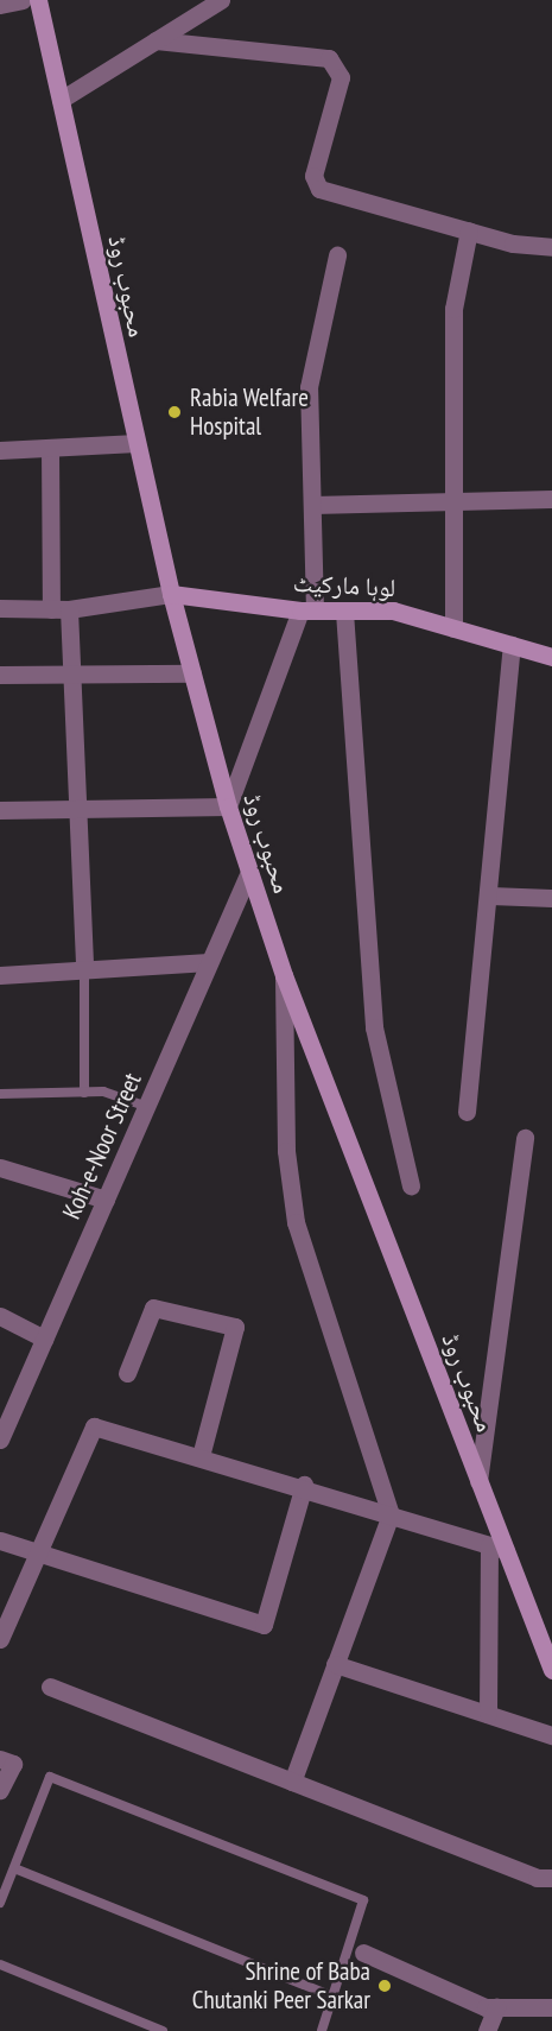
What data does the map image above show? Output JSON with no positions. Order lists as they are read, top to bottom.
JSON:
{
  "streets": {
    "street": ["محبوب روڈ", "لوہا مارکیٹ", "Koh-e-Noor Street"]
  },
  "crossings": [
    ["محبوب روڈ", "لوہا مارکیٹ"],
    ["محبوب روڈ", "Koh-e-Noor Street"]
  ],
  "places": ["Rabia Welfare Hospital", "Shrine of Baba Chutanki Peer Sarkar"]
}
